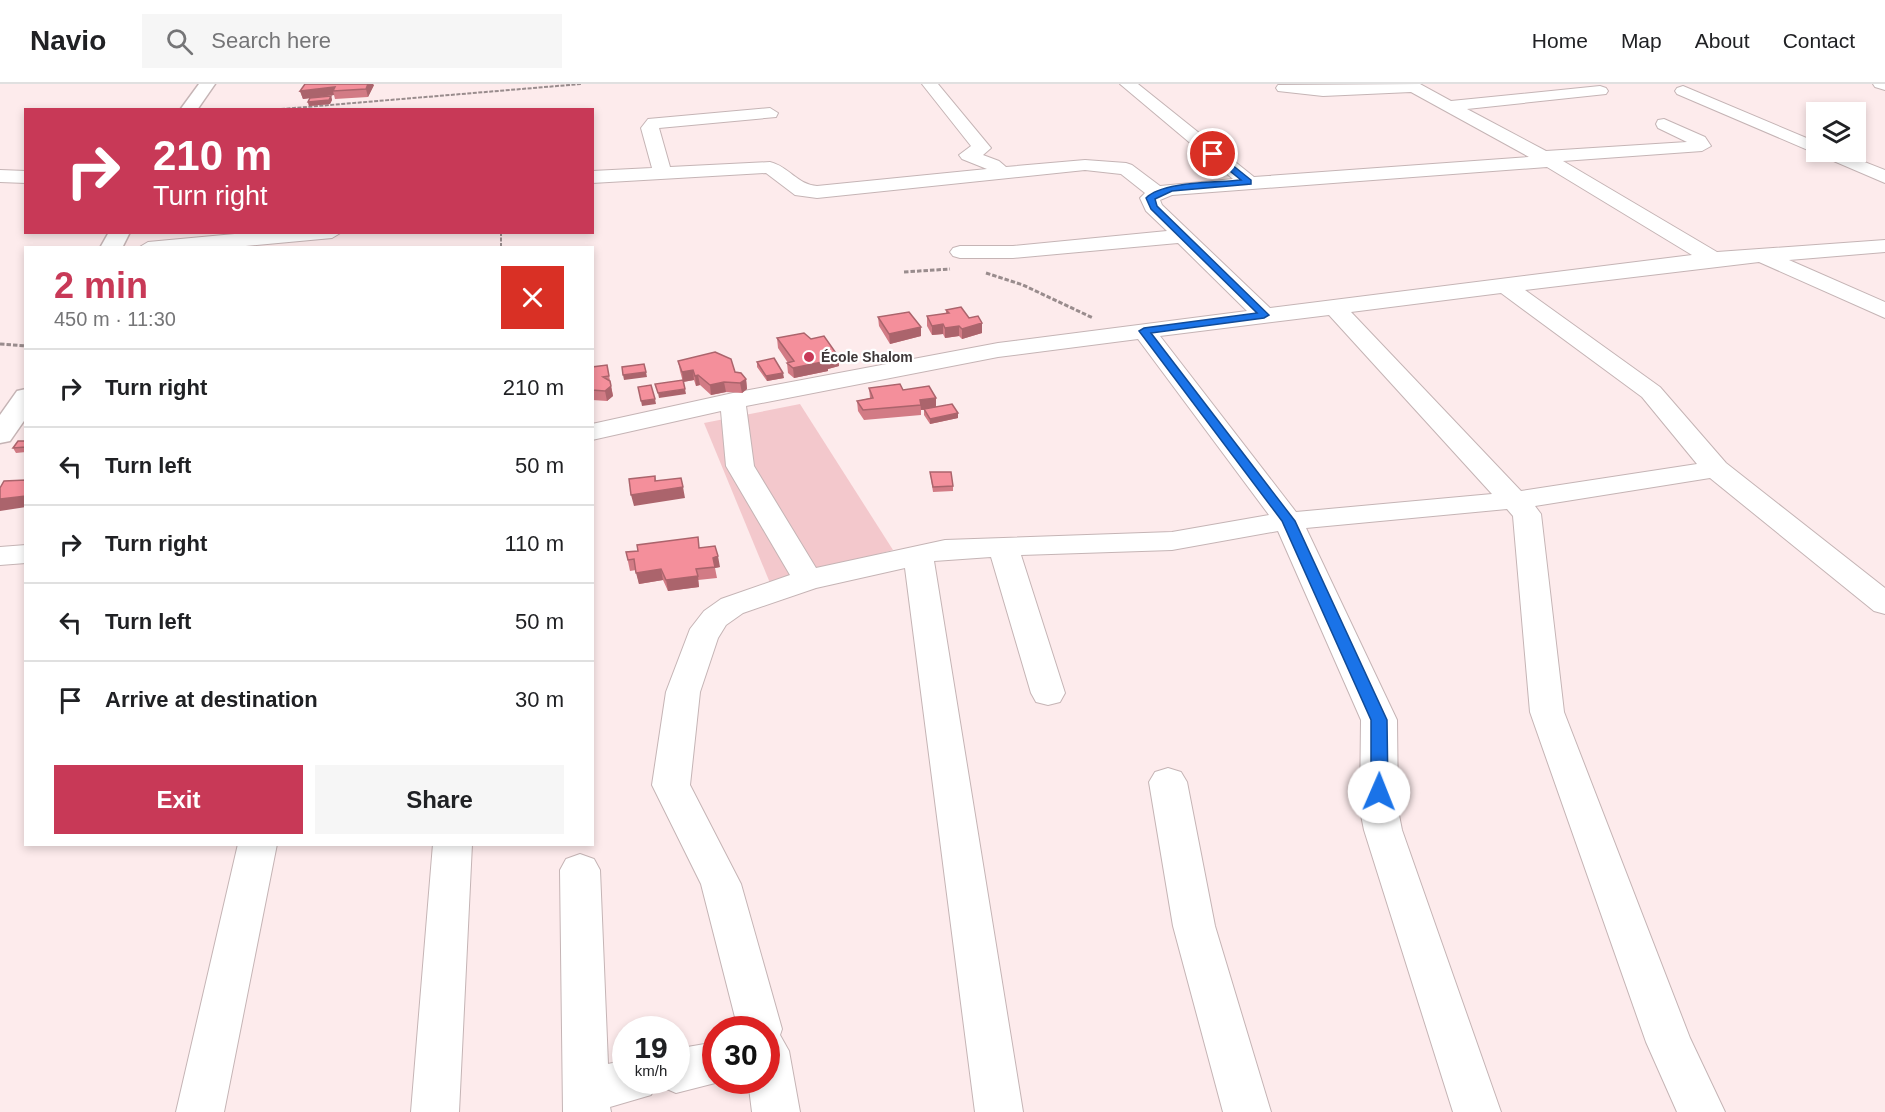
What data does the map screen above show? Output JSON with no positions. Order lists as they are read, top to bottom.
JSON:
{
  "places": ["École Shalom"],
  "page": {
    "header": "Navio",
    "search": "Search here",
    "nav": [
      "Home",
      "Map",
      "About",
      "Contact"
    ],
    "turn": ["210 m", "Turn right"],
    "heading": ["2 min", "450 m · 11:30"],
    "list": [
      {
        "name": "Turn right",
        "value": "210 m"
      },
      {
        "name": "Turn left",
        "value": "50 m"
      },
      {
        "name": "Turn right",
        "value": "110 m"
      },
      {
        "name": "Turn left",
        "value": "50 m"
      },
      {
        "name": "Arrive at destination",
        "value": "30 m"
      }
    ],
    "buttons": ["Exit", "Share"],
    "speed": "19 km/h",
    "limit": "30"
  }
}
